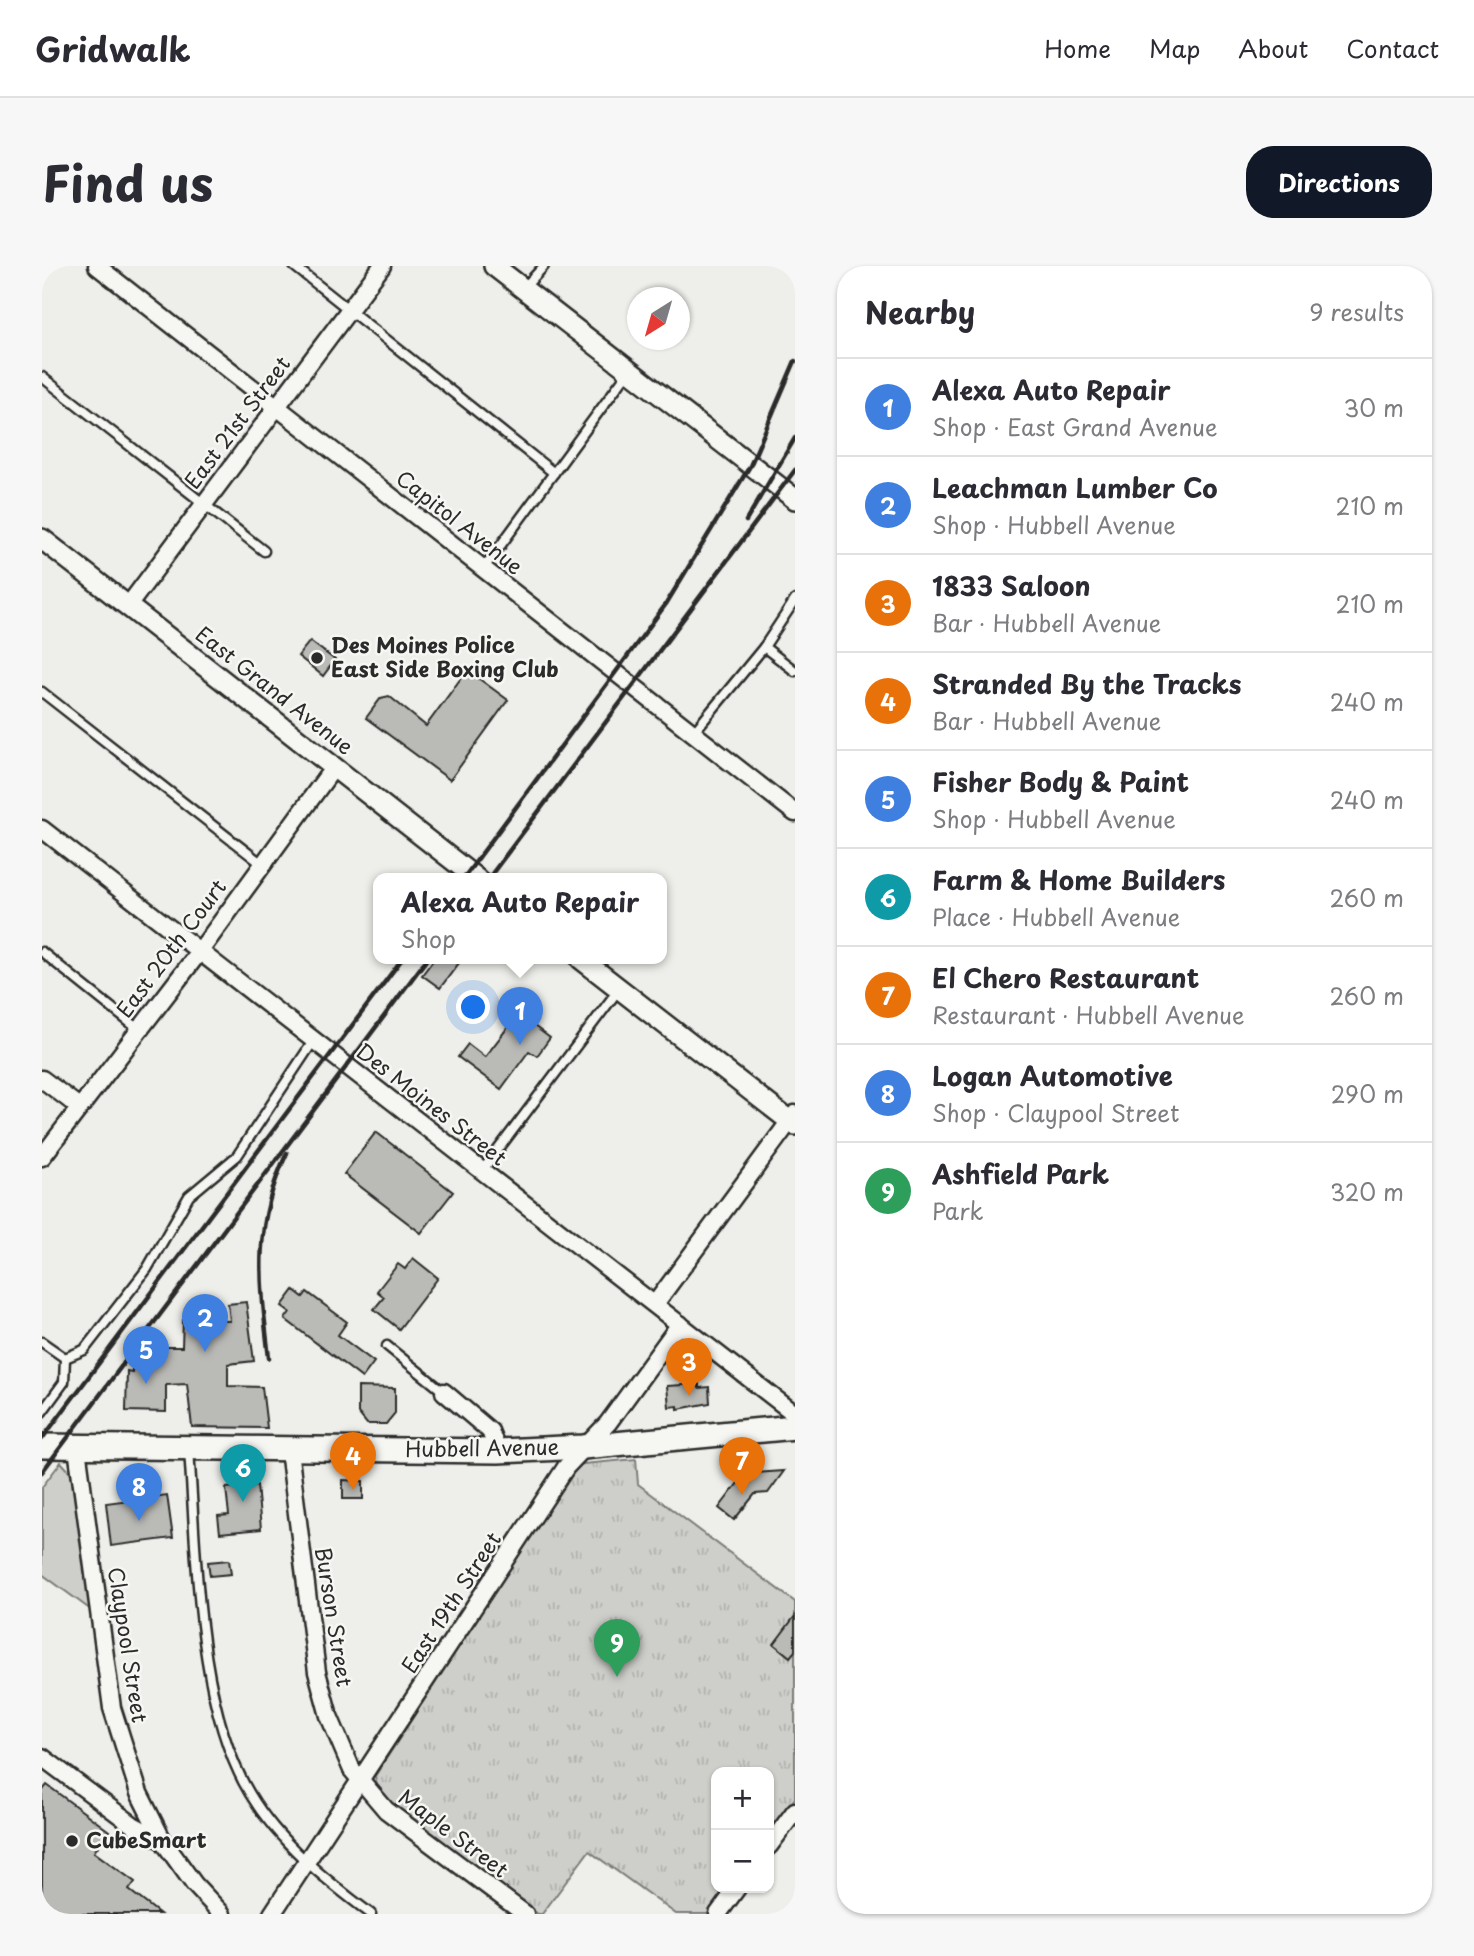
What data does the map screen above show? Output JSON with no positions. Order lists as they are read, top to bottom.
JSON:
{
  "streets": {
    "main road": ["Hubbell Avenue"],
    "street": [
      "East 21st Street",
      "Capitol Avenue",
      "East Grand Avenue",
      "East 20th Court",
      "Des Moines Street",
      "East 19th Street",
      "Burson Street",
      "Claypool Street",
      "Maple Street"
    ]
  },
  "crossings": [
    ["East 21st Street", "Capitol Avenue"],
    ["East 21st Street", "East Grand Avenue"],
    ["East Grand Avenue", "East 20th Court"],
    ["East 20th Court", "Des Moines Street"],
    ["Des Moines Street", "East 19th Street"],
    ["Hubbell Avenue", "East 19th Street"],
    ["Hubbell Avenue", "Burson Street"],
    ["Hubbell Avenue", "Claypool Street"],
    ["East 19th Street", "Burson Street"],
    ["East 19th Street", "Maple Street"],
    ["Burson Street", "Maple Street"]
  ],
  "places": ["Des Moines Police East Side Boxing Club", "CubeSmart"],
  "north": "bottom left",
  "page": {
    "header": "Gridwalk",
    "nav": [
      "Home",
      "Map",
      "About",
      "Contact"
    ],
    "title": "Find us",
    "buttons": "Directions",
    "heading": ["Nearby", "9 results"],
    "list": [
      {
        "mark": "1",
        "name": "Alexa Auto Repair",
        "note": "Shop · East Grand Avenue",
        "value": "30 m"
      },
      {
        "mark": "2",
        "name": "Leachman Lumber Co",
        "note": "Shop · Hubbell Avenue",
        "value": "210 m"
      },
      {
        "mark": "3",
        "name": "1833 Saloon",
        "note": "Bar · Hubbell Avenue",
        "value": "210 m"
      },
      {
        "mark": "4",
        "name": "Stranded By the Tracks",
        "note": "Bar · Hubbell Avenue",
        "value": "240 m"
      },
      {
        "mark": "5",
        "name": "Fisher Body & Paint",
        "note": "Shop · Hubbell Avenue",
        "value": "240 m"
      },
      {
        "mark": "6",
        "name": "Farm & Home Builders",
        "note": "Place · Hubbell Avenue",
        "value": "260 m"
      },
      {
        "mark": "7",
        "name": "El Chero Restaurant",
        "note": "Restaurant · Hubbell Avenue",
        "value": "260 m"
      },
      {
        "mark": "8",
        "name": "Logan Automotive",
        "note": "Shop · Claypool Street",
        "value": "290 m"
      },
      {
        "mark": "9",
        "name": "Ashfield Park",
        "note": "Park",
        "value": "320 m"
      }
    ],
    "popup": ["Alexa Auto Repair", "Shop"],
    "pins": [
      "1",
      "2",
      "5",
      "3",
      "4",
      "7",
      "6",
      "8",
      "9"
    ],
    "map_buttons": ["+", "−"]
  }
}
